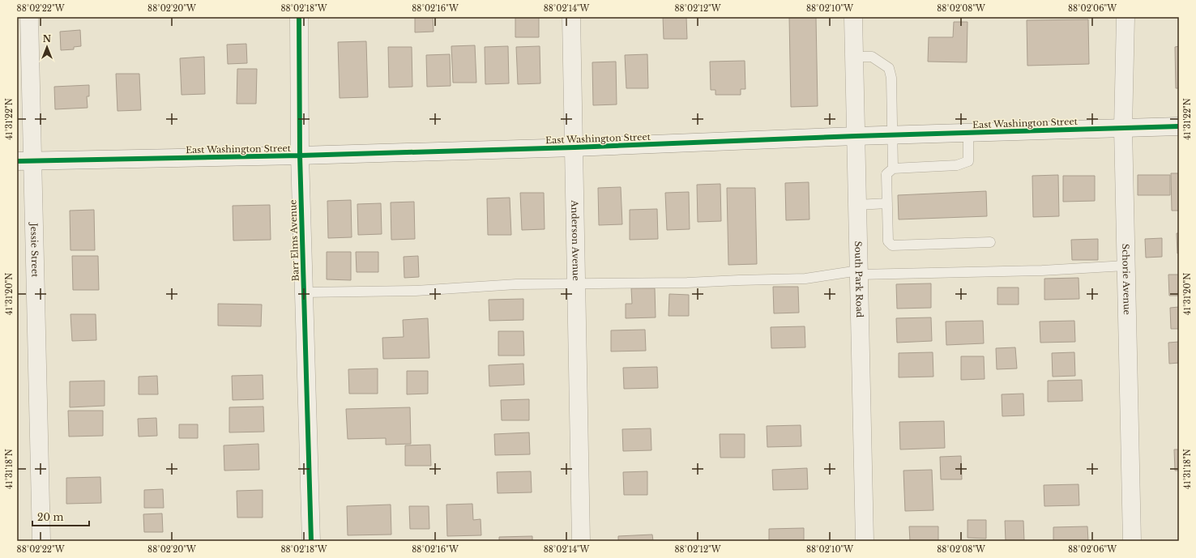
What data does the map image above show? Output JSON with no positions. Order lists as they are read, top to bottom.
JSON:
{
  "streets": {
    "street": [
      "East Washington Street",
      "Anderson Avenue",
      "Barr Elms Avenue",
      "Jessie Street",
      "Schorie Avenue",
      "South Park Road"
    ]
  },
  "crossings": [
    ["East Washington Street", "Anderson Avenue"],
    ["East Washington Street", "Barr Elms Avenue"],
    ["East Washington Street", "Jessie Street"],
    ["East Washington Street", "Schorie Avenue"],
    ["East Washington Street", "South Park Road"]
  ],
  "scale_bar": "20 m",
  "north": "top",
  "coordinates": [
    "88°02'22\"W",
    "88°02'20\"W",
    "88°02'18\"W",
    "88°02'16\"W",
    "88°02'14\"W",
    "88°02'12\"W",
    "88°02'10\"W",
    "88°02'08\"W",
    "88°02'06\"W",
    "41°31'22\"N",
    "41°31'20\"N",
    "41°31'18\"N"
  ]
}
